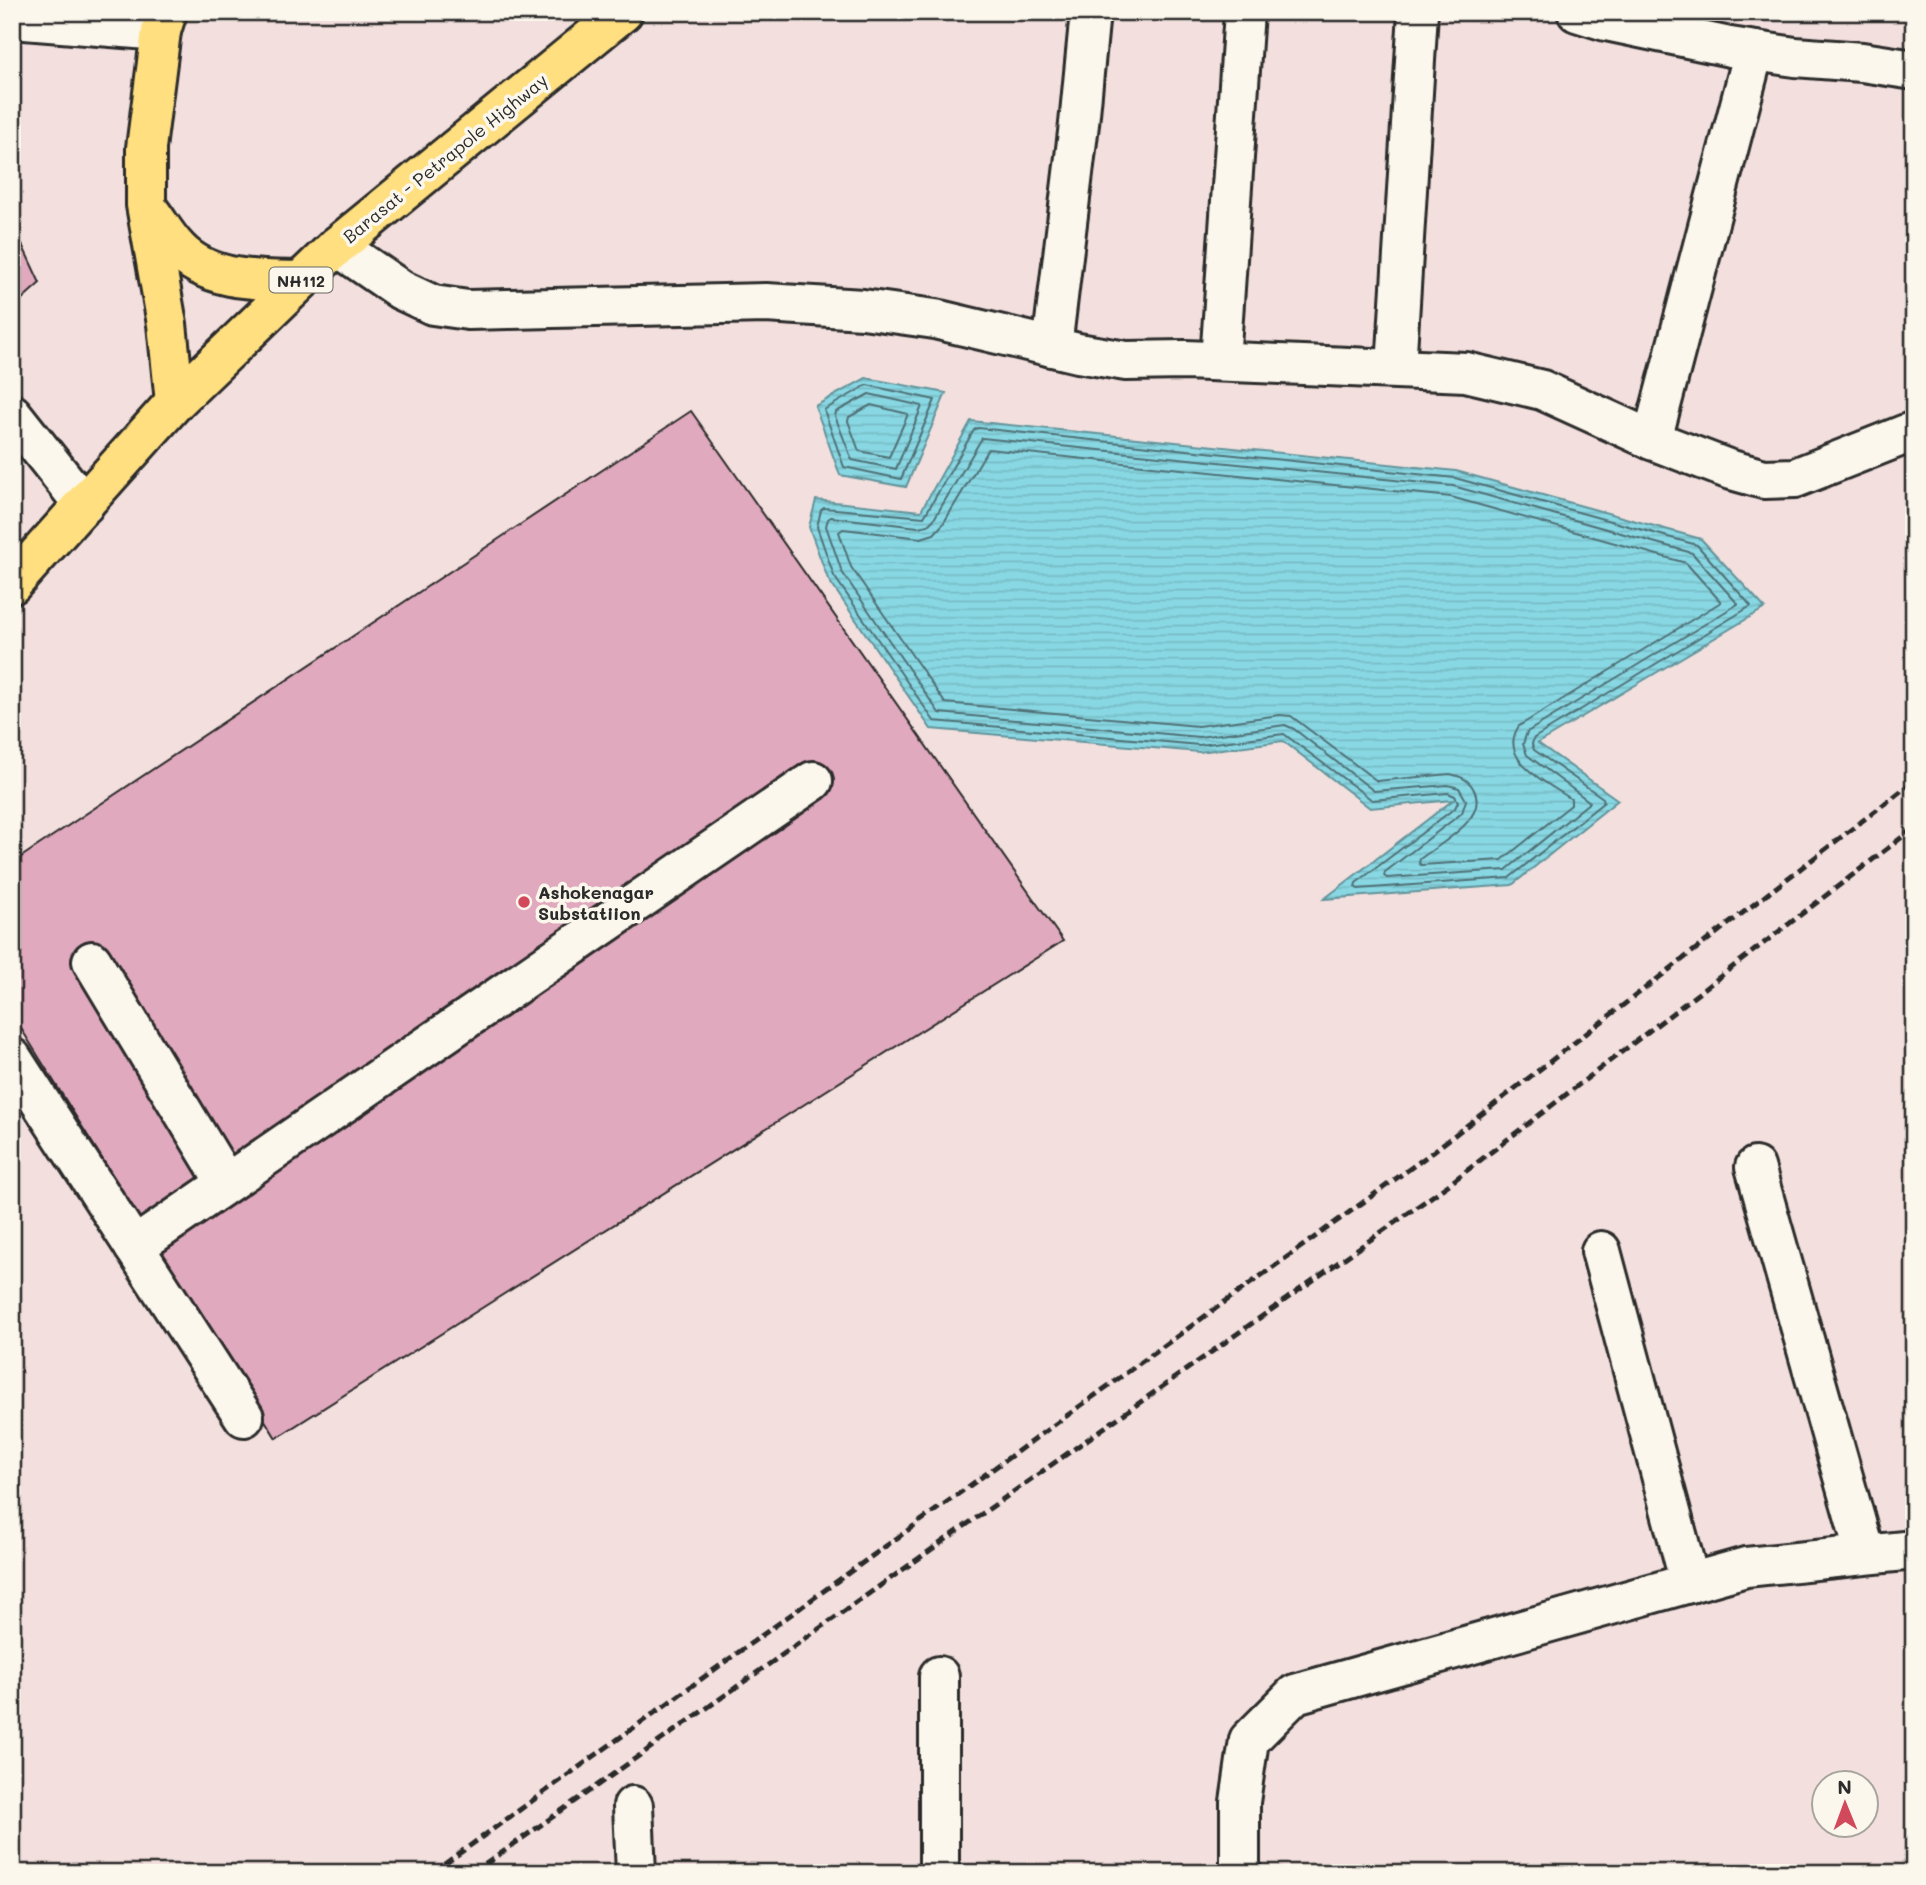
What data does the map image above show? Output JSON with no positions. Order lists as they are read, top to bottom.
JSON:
{
  "streets": {
    "main road": ["Barasat - Petrapole Highway", "NH112"]
  },
  "places": ["Ashokenagar Substatiion"],
  "north": "top"
}
